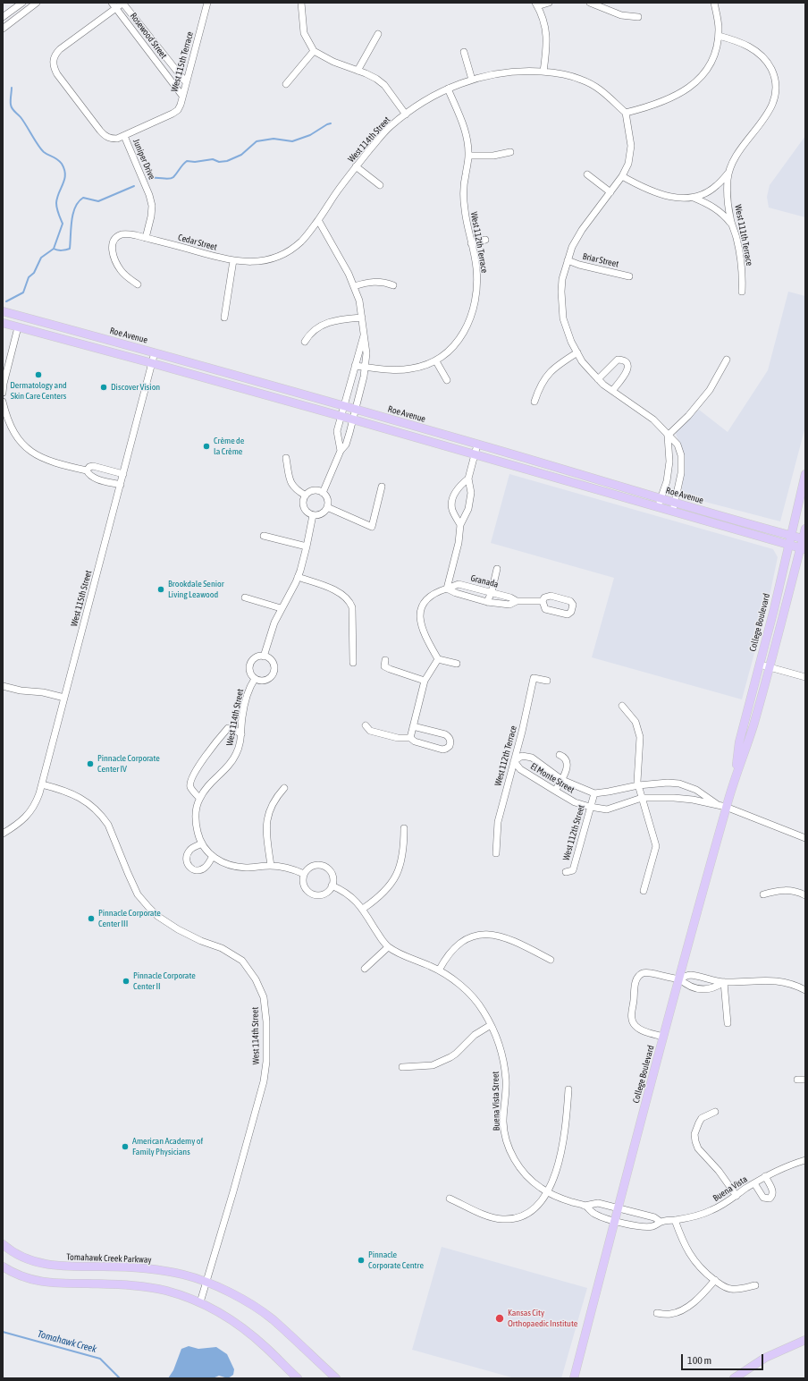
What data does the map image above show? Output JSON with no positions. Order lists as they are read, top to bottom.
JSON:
{
  "streets": {
    "main road": ["Roe Avenue", "College Boulevard", "Tomahawk Creek Parkway"],
    "street": [
      "Rosewood Street",
      "West 115th Terrace",
      "West 114th Street",
      "Juniper Drive",
      "West 111th Terrace",
      "Cedar Street",
      "West 112th Terrace",
      "Briar Street",
      "Granada",
      "West 115th Street",
      "El Monte Street",
      "West 112th Street",
      "Buena Vista Street",
      "Buena Vista"
    ]
  },
  "crossings": [
    ["Rosewood Street", "West 115th Terrace"],
    ["Rosewood Street", "Juniper Drive"],
    ["West 115th Terrace", "Juniper Drive"],
    ["West 114th Street", "Cedar Street"],
    ["West 114th Street", "West 112th Terrace"],
    ["West 114th Street", "West 115th Street"],
    ["West 114th Street", "Tomahawk Creek Parkway"],
    ["Juniper Drive", "Cedar Street"],
    ["West 112th Terrace", "El Monte Street"],
    ["Roe Avenue", "West 115th Street"],
    ["Roe Avenue", "College Boulevard"],
    ["College Boulevard", "El Monte Street"],
    ["College Boulevard", "Buena Vista Street"],
    ["College Boulevard", "Buena Vista"],
    ["El Monte Street", "West 112th Street"],
    ["Buena Vista Street", "Buena Vista"]
  ],
  "water": ["Tomahawk Creek"],
  "places": [
    "Dermatology and Skin Care Centers",
    "Discover Vision",
    "Crème de la Crème",
    "Brookdale Senior Living Leawood",
    "Pinnacle Corporate Center IV",
    "Pinnacle Corporate Center III",
    "Pinnacle Corporate Center II",
    "American Academy of Family Physicians",
    "Pinnacle Corporate Centre",
    "Kansas City Orthopaedic Institute"
  ],
  "scale_bar": "100 m"
}
